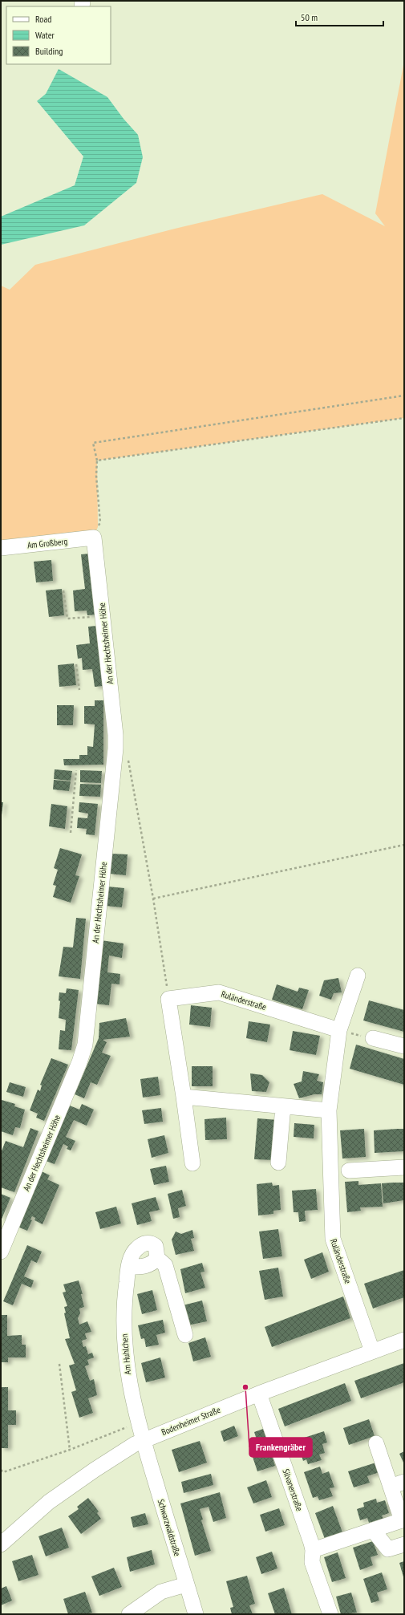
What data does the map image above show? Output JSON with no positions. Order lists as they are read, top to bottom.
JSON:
{
  "streets": {
    "street": [
      "Am Großberg",
      "An der Hechtsheimer Höhe",
      "Ruländerstraße",
      "Am Huhlchen",
      "Bodenheimer Straße",
      "Silvanerstraße",
      "Schwarzwaldstraße"
    ]
  },
  "crossings": [
    ["Am Großberg", "An der Hechtsheimer Höhe"],
    ["Ruländerstraße", "Bodenheimer Straße"],
    ["Am Huhlchen", "Bodenheimer Straße"],
    ["Am Huhlchen", "Schwarzwaldstraße"],
    ["Bodenheimer Straße", "Silvanerstraße"],
    ["Bodenheimer Straße", "Schwarzwaldstraße"]
  ],
  "places": ["Frankengräber"],
  "legend": ["Road", "Water", "Building"],
  "scale_bar": "50 m"
}
